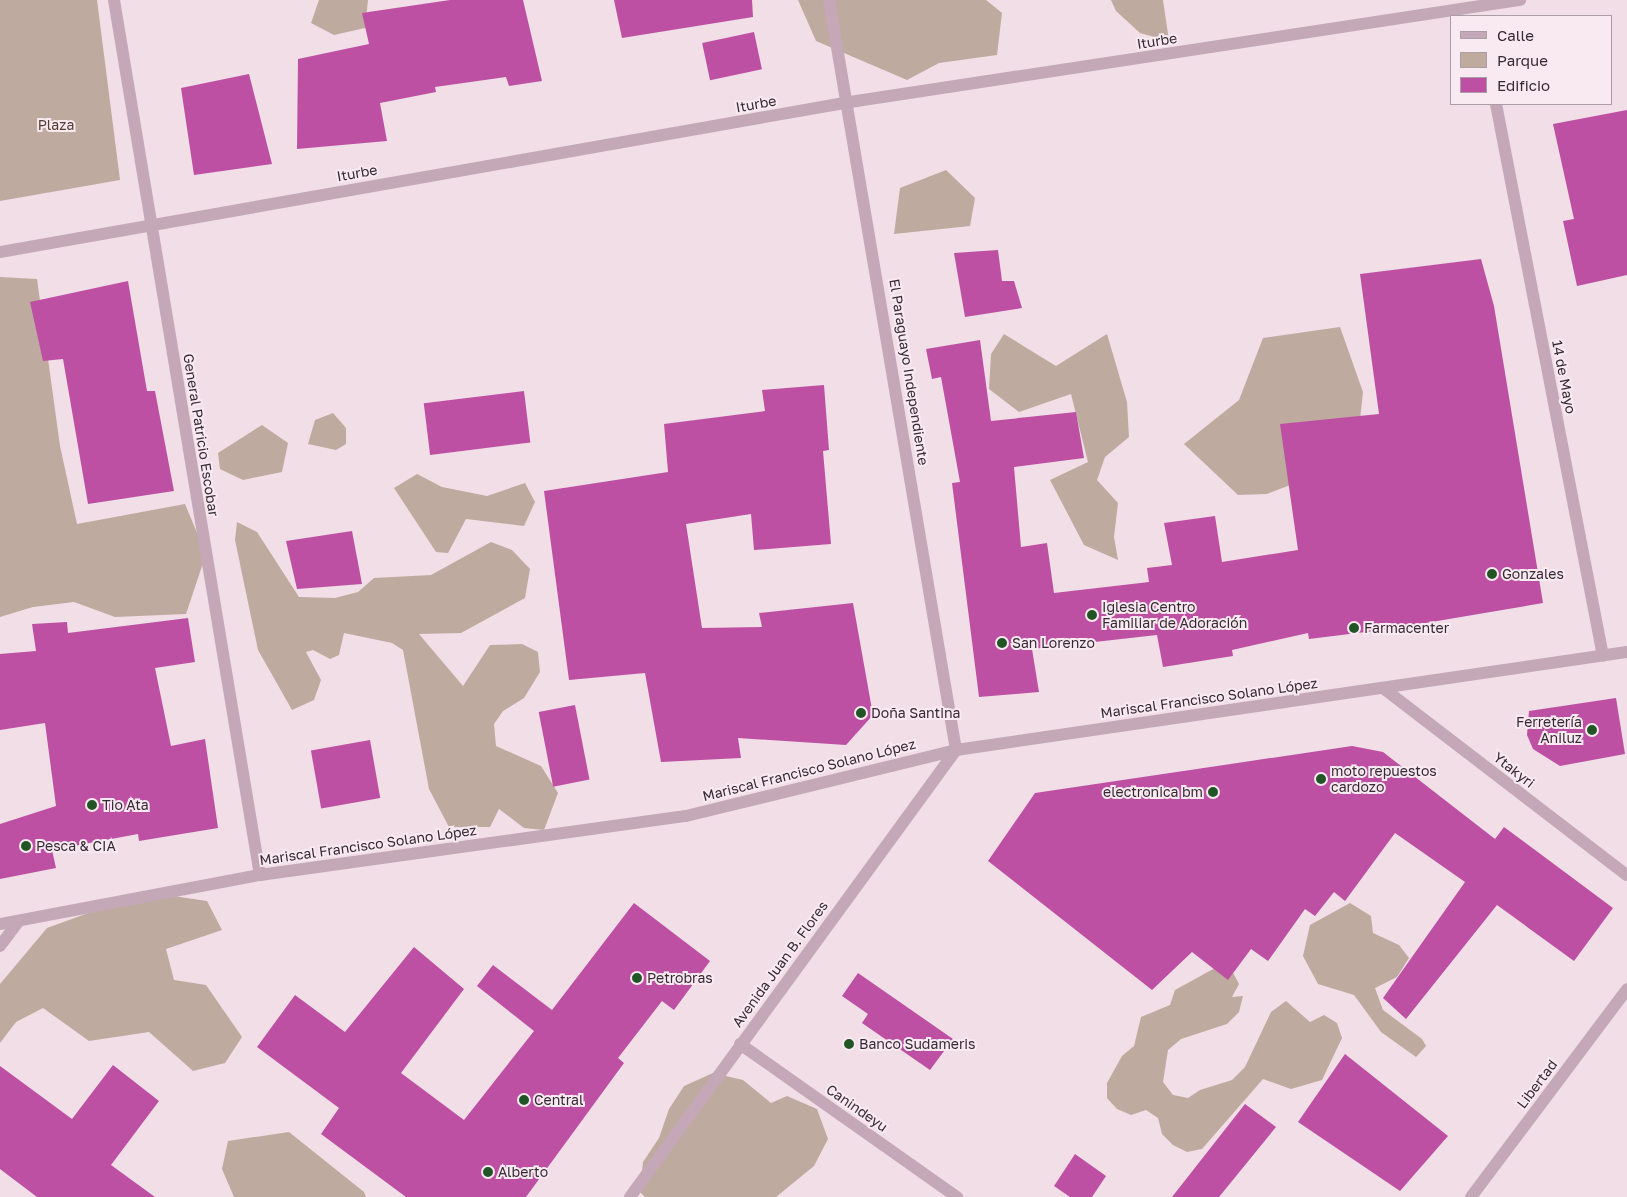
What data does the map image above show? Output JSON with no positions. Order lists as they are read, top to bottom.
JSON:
{
  "streets": {
    "street": [
      "Iturbe",
      "El Paraguayo Independiente",
      "14 de Mayo",
      "General Patricio Escobar",
      "Mariscal Francisco Solano López",
      "Ytakyri",
      "Avenida Juan B. Flores",
      "Libertad",
      "Canindeyu"
    ]
  },
  "crossings": [
    ["Iturbe", "El Paraguayo Independiente"],
    ["Iturbe", "General Patricio Escobar"],
    ["El Paraguayo Independiente", "Mariscal Francisco Solano López"],
    ["El Paraguayo Independiente", "Avenida Juan B. Flores"],
    ["14 de Mayo", "Mariscal Francisco Solano López"],
    ["General Patricio Escobar", "Mariscal Francisco Solano López"],
    ["Mariscal Francisco Solano López", "Ytakyri"],
    ["Mariscal Francisco Solano López", "Avenida Juan B. Flores"],
    ["Avenida Juan B. Flores", "Canindeyu"]
  ],
  "parks": ["Plaza"],
  "places": [
    "Gonzales",
    "Iglesia Centro Familiar de Adoración",
    "Farmacenter",
    "San Lorenzo",
    "Doña Santina",
    "Ferretería Aniluz",
    "moto repuestos cardozo",
    "electronica bm",
    "Tio Ata",
    "Pesca & CIA",
    "Petrobras",
    "Banco Sudameris",
    "Central",
    "Alberto"
  ],
  "legend": ["Calle", "Parque", "Edificio"]
}
